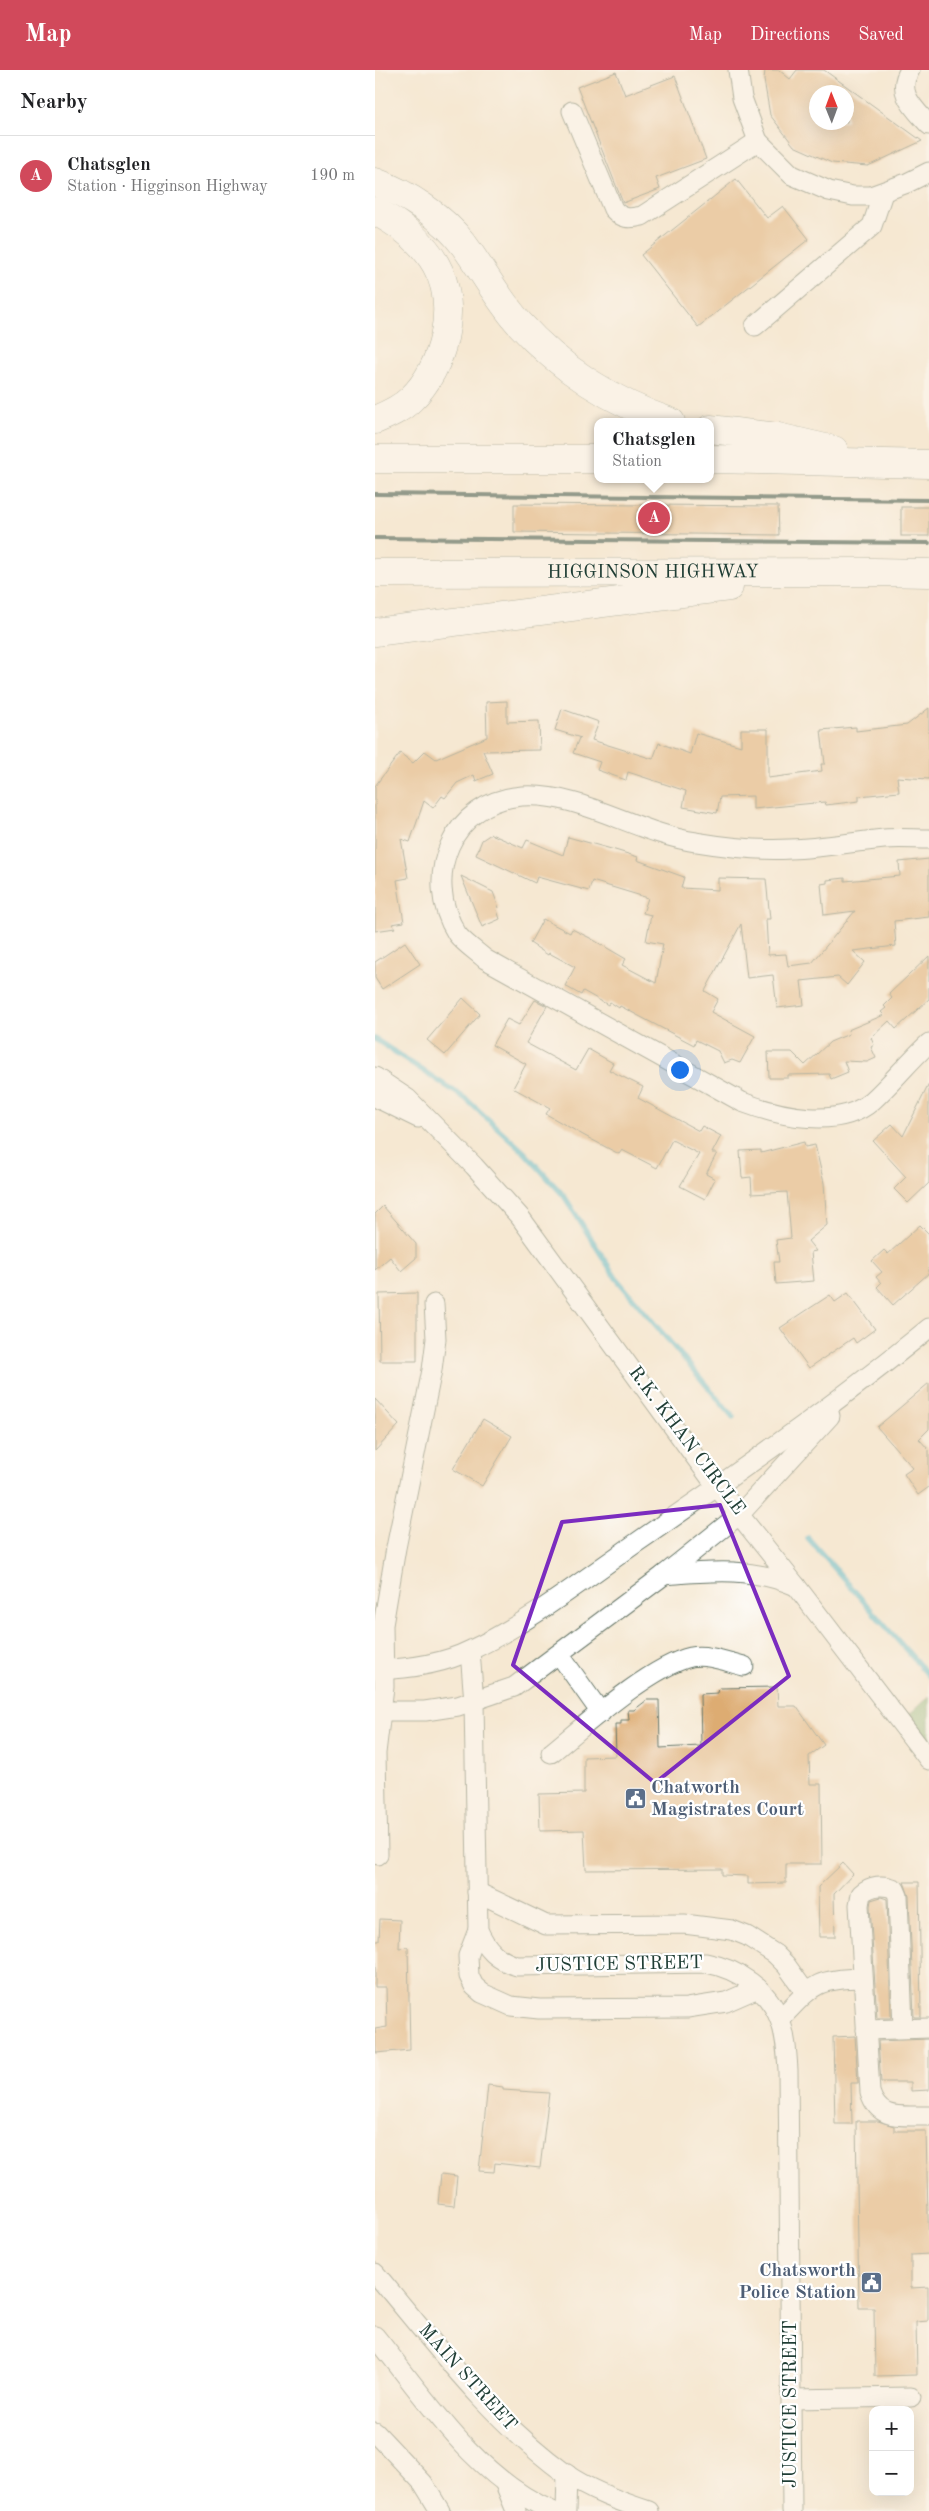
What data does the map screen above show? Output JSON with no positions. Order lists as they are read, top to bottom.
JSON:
{
  "streets": {
    "highway": ["HIGGINSON HIGHWAY"],
    "street": ["R.K. KHAN CIRCLE", "JUSTICE STREET", "MAIN STREET"]
  },
  "places": {
    "public building": ["Chatworth Magistrates Court", "Chatsworth Police Station"]
  },
  "north": "top",
  "page": {
    "header": "Map",
    "nav": ["Map", "Directions", "Saved"],
    "heading": "Nearby",
    "list": [
      {
        "mark": "A",
        "name": "Chatsglen",
        "note": "Station · Higginson Highway",
        "value": "190 m"
      }
    ],
    "popup": ["Chatsglen", "Station"],
    "pins": "A",
    "map_buttons": ["+", "−"]
  }
}
